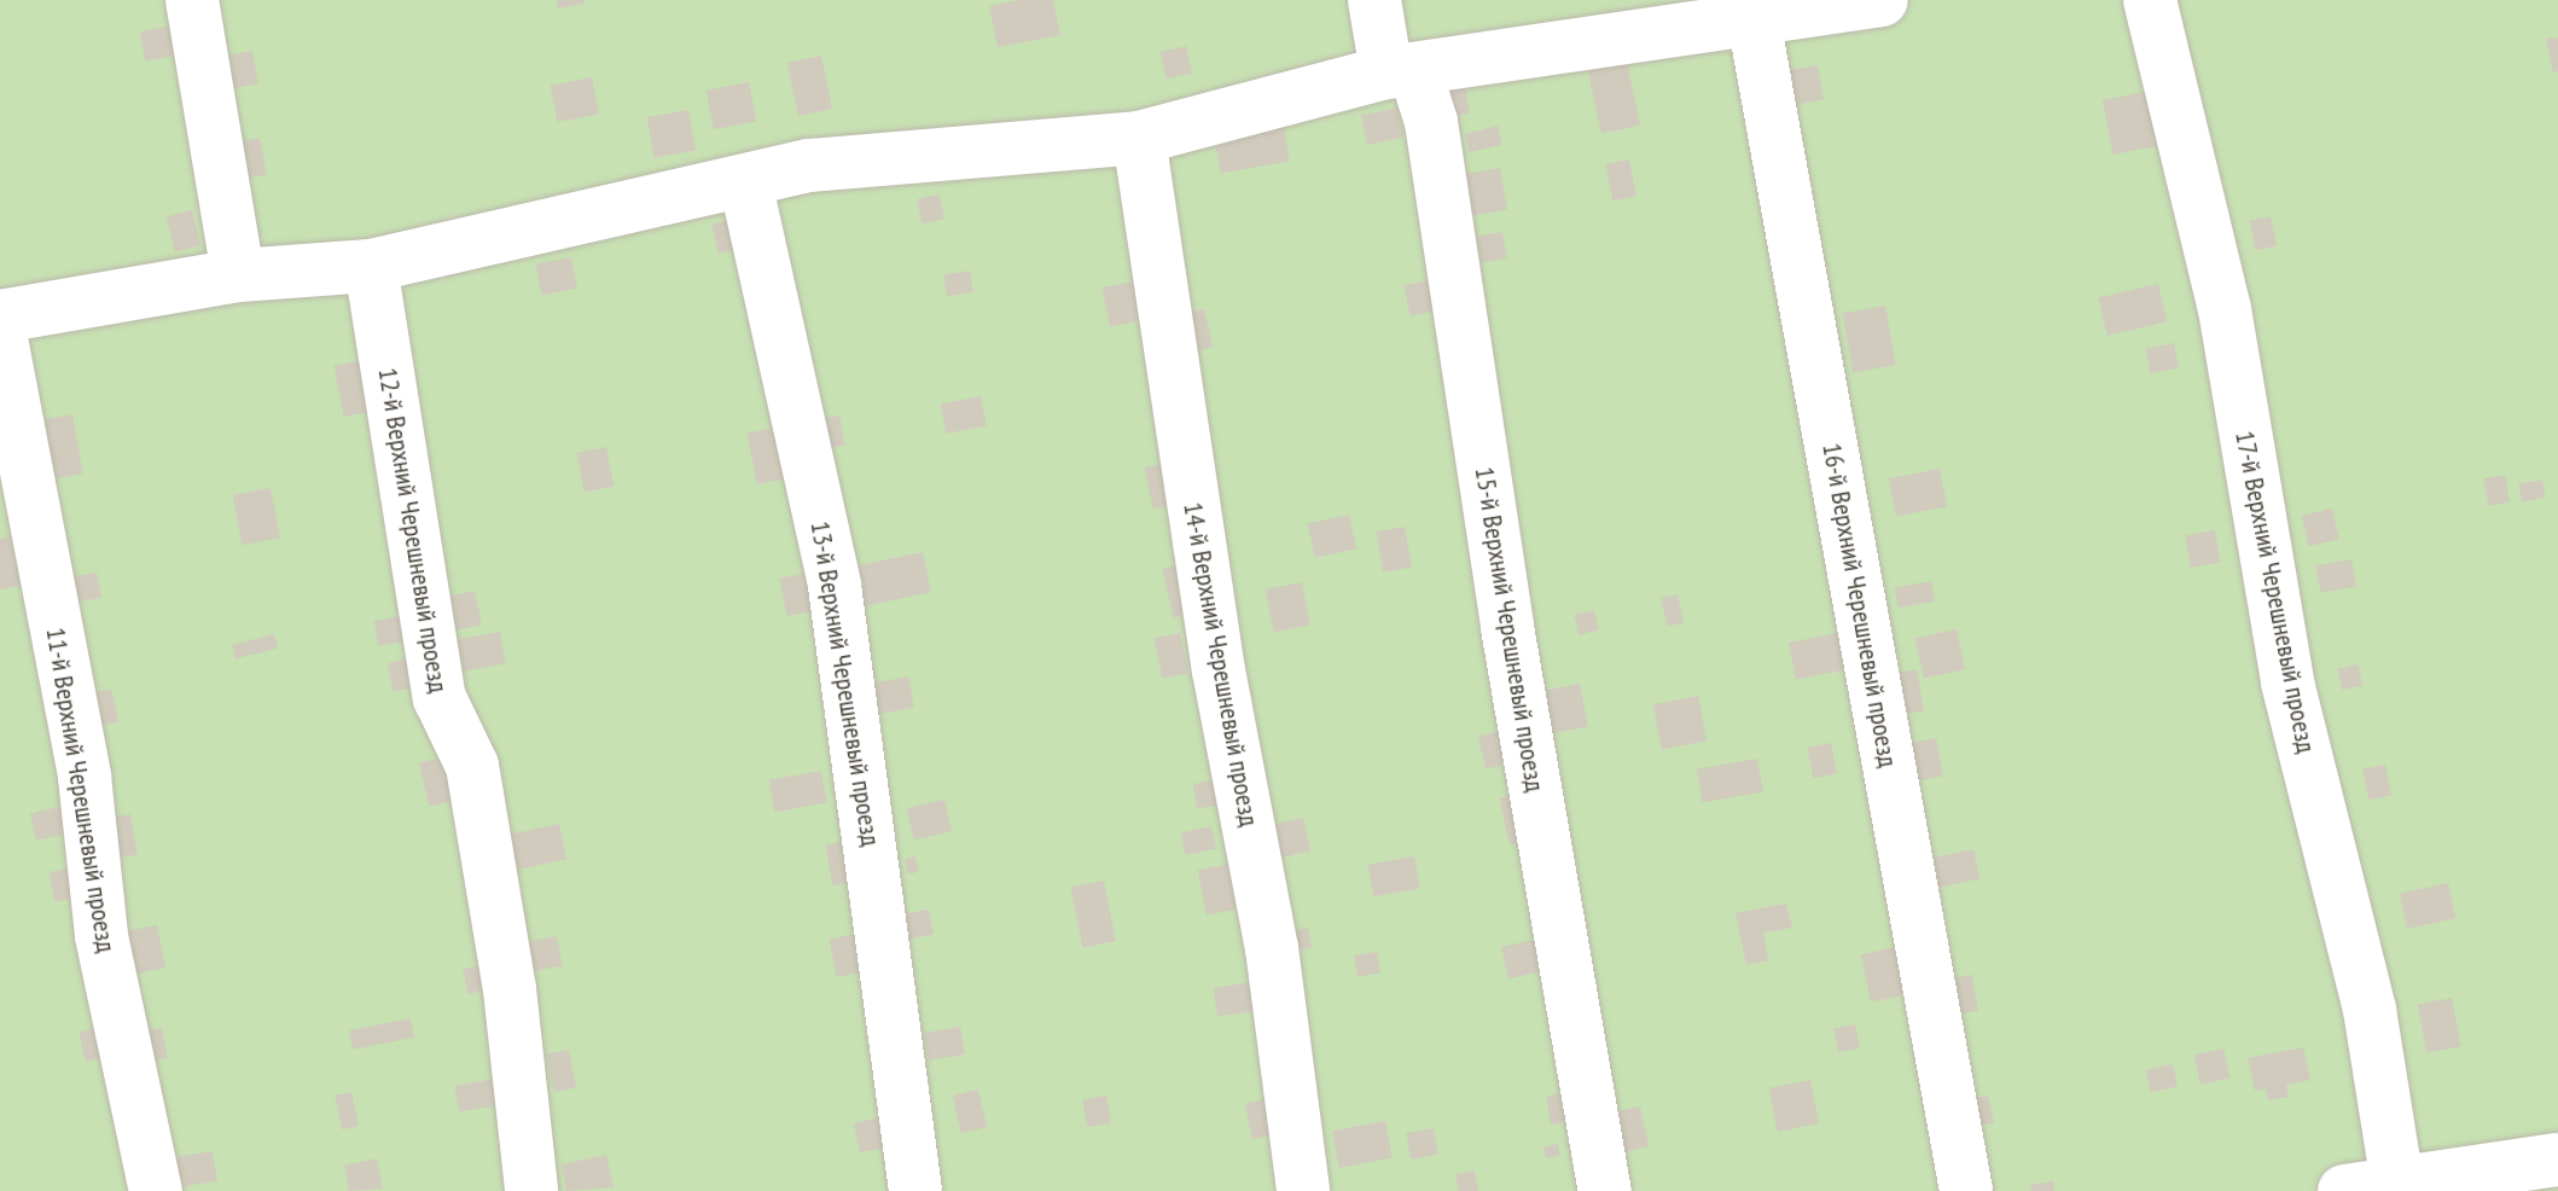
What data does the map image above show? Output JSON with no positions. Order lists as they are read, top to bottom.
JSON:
{
  "streets": {
    "lane": [
      "12-й Верхний Черешневый проезд",
      "17-й Верхний Черешневый проезд",
      "16-й Верхний Черешневый проезд",
      "15-й Верхний Черешневый проезд",
      "14-й Верхний Черешневый проезд",
      "13-й Верхний Черешневый проезд",
      "11-й Верхний Черешневый проезд"
    ]
  }
}
